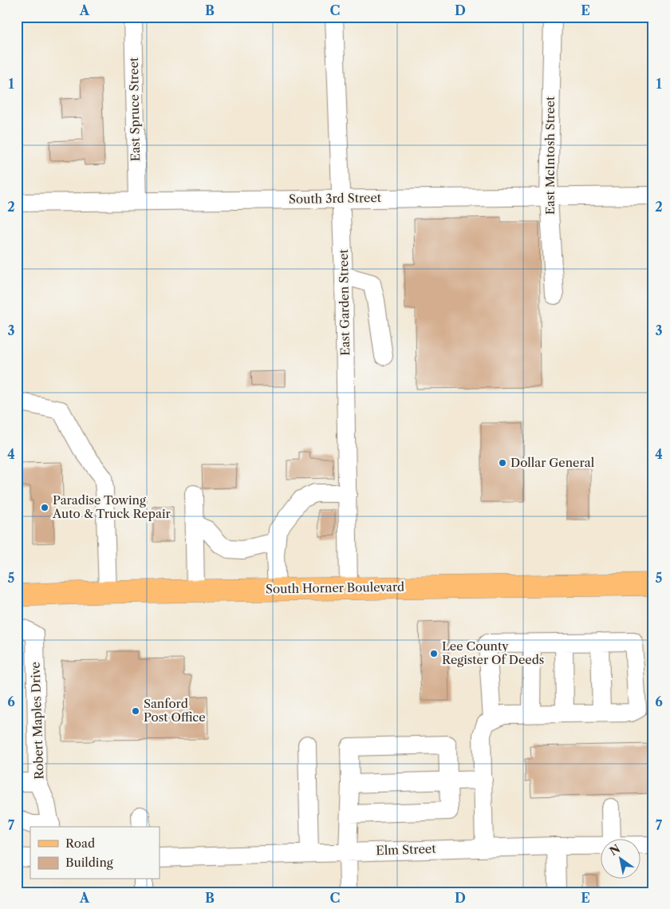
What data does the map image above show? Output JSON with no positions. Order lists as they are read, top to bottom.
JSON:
{
  "streets": {
    "main road": ["South Horner Boulevard"],
    "street": [
      "East Spruce Street",
      "East McIntosh Street",
      "South 3rd Street",
      "East Garden Street",
      "Robert Maples Drive",
      "Elm Street"
    ]
  },
  "crossings": [
    ["East Spruce Street", "South 3rd Street"],
    ["East McIntosh Street", "South 3rd Street"],
    ["South 3rd Street", "East Garden Street"],
    ["East Garden Street", "South Horner Boulevard"]
  ],
  "places": [
    "Dollar General",
    "Paradise Towing Auto & Truck Repair",
    "Lee County Register Of Deeds",
    "Sanford Post Office"
  ],
  "legend": ["Road", "Building"],
  "north": "top left",
  "grid": {
    "columns": [
      "A",
      "B",
      "C",
      "D",
      "E"
    ],
    "rows": [
      "1",
      "2",
      "3",
      "4",
      "5",
      "6",
      "7"
    ]
  }
}
